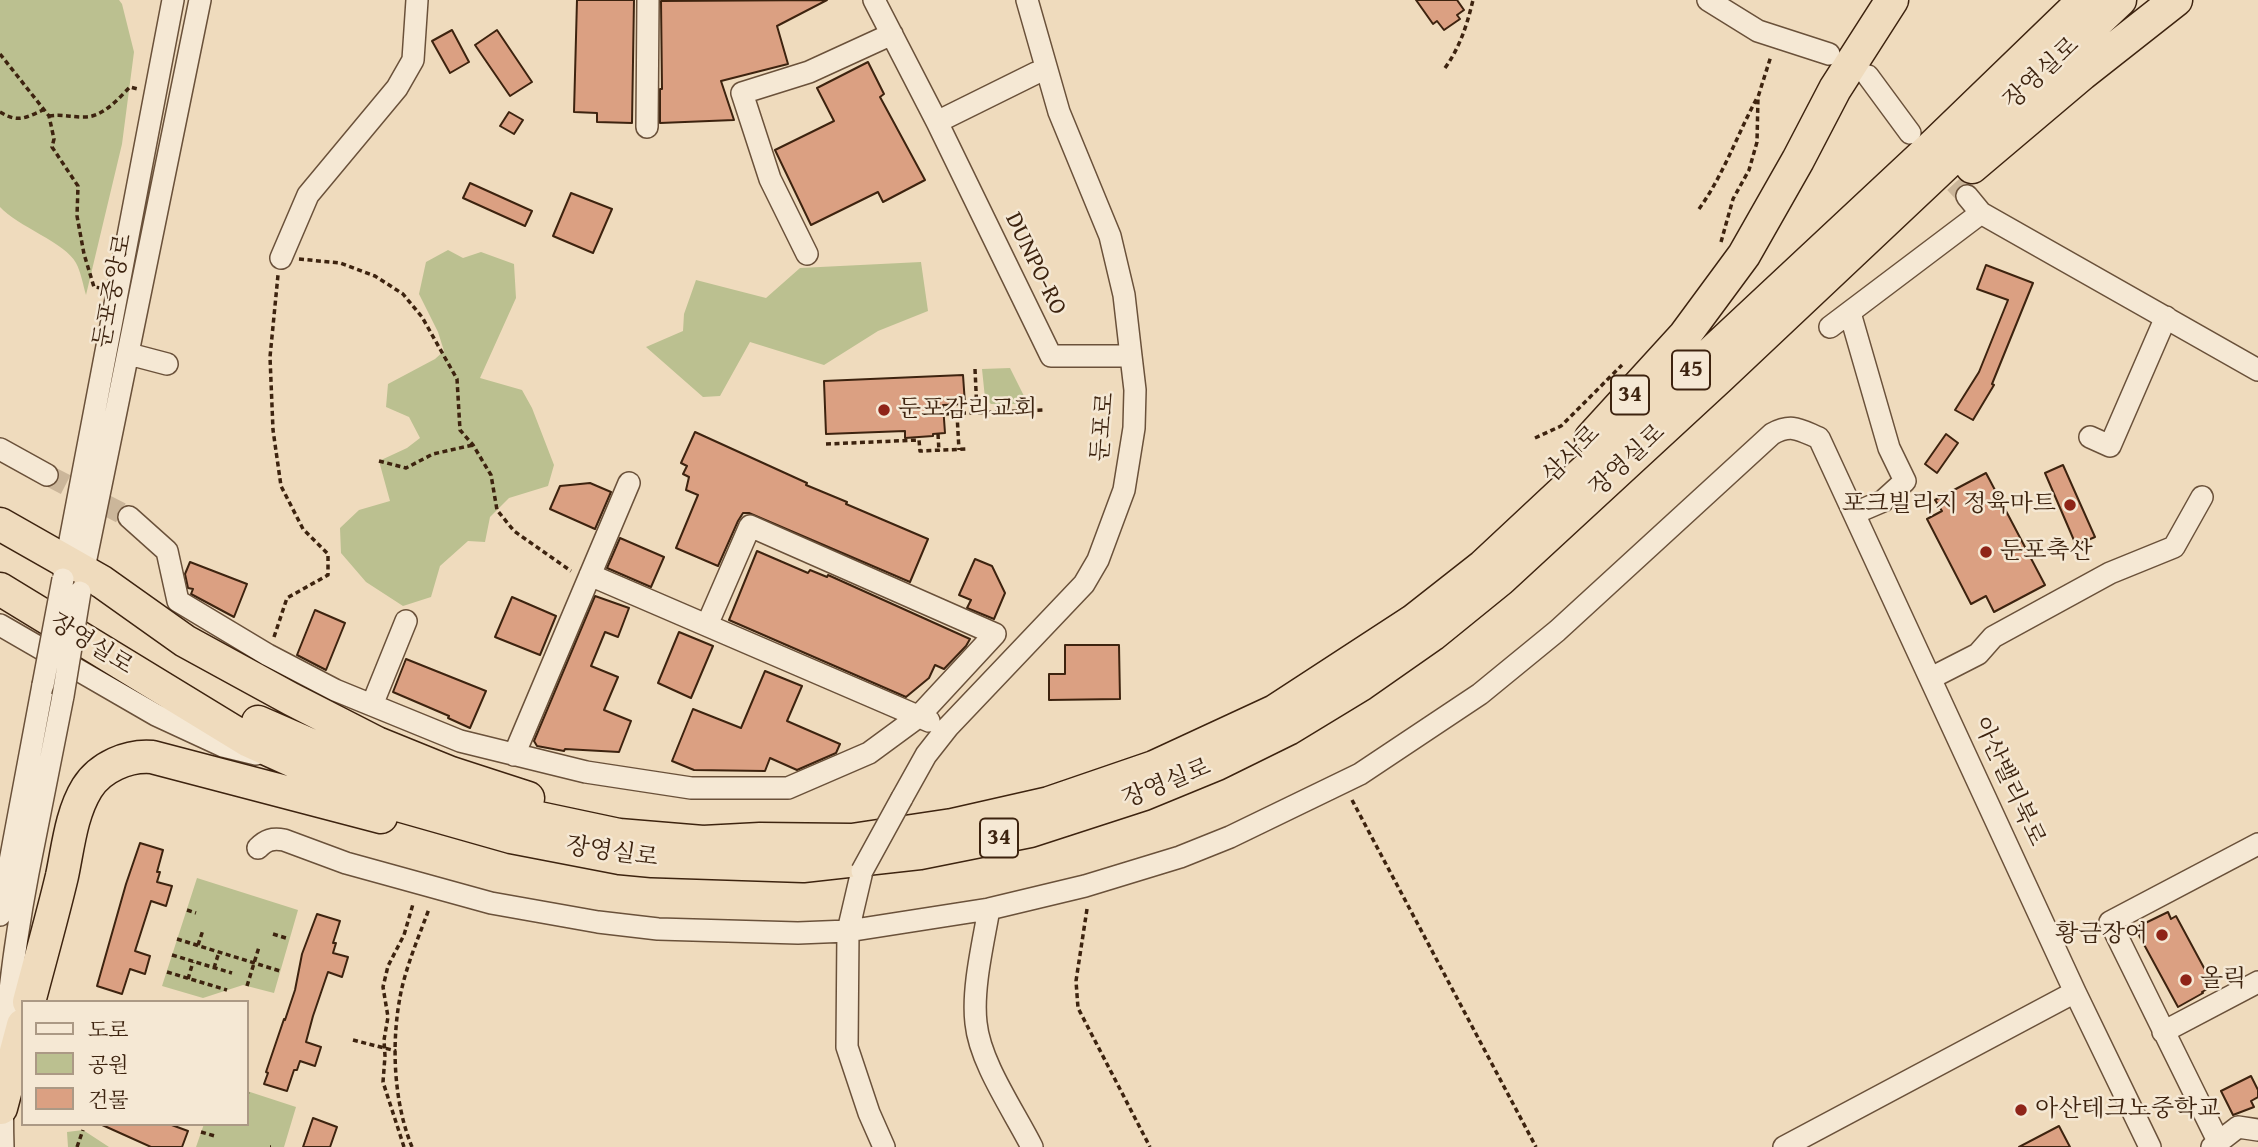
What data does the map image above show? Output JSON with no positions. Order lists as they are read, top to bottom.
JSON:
{
  "streets": {
    "highway": [
      "장영실로",
      "45",
      "34",
      "삼사로"
    ],
    "street": [
      "DUNPO-RO",
      "둔포중앙로",
      "둔포로",
      "아산밸리북로"
    ]
  },
  "crossings": [
    ["장영실로", "34"],
    ["장영실로", "삼사로"],
    ["DUNPO-RO", "둔포로"]
  ],
  "places": [
    "둔포감리교회",
    "포크빌리지 정육마트",
    "둔포축산",
    "황금장어",
    "올릭",
    "아산테크노중학교"
  ],
  "legend": ["도로", "공원", "건물"]
}
